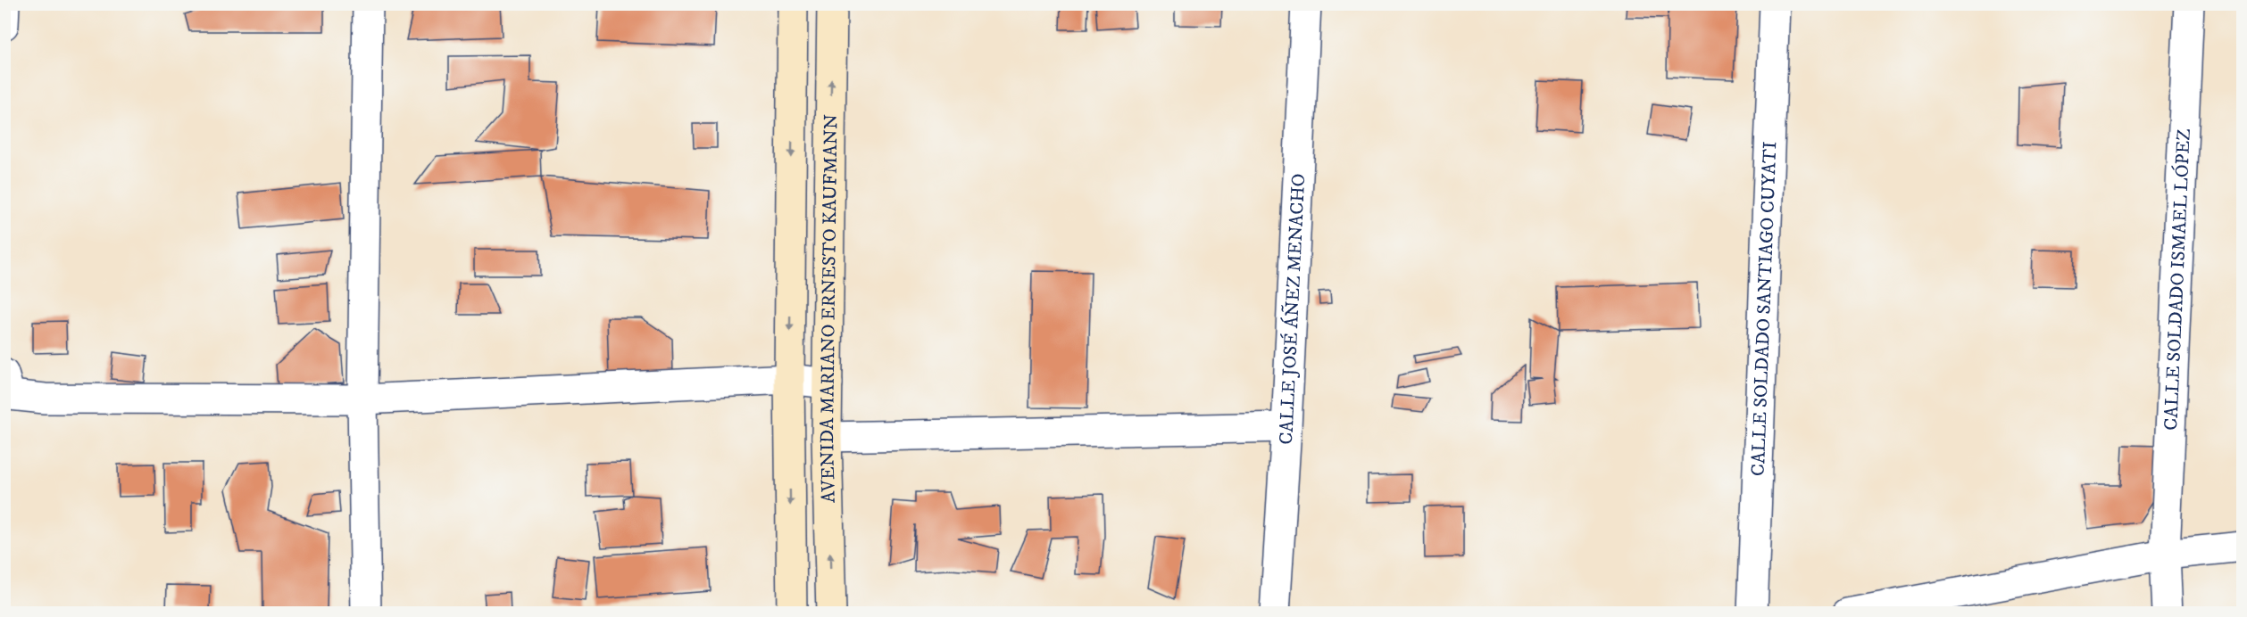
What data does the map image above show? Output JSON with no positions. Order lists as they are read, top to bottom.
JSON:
{
  "streets": {
    "main road": ["AVENIDA MARIANO ERNESTO KAUFMANN"],
    "street": ["CALLE SOLDADO ISMAEL LÓPEZ", "CALLE JOSÉ ÁÑEZ MENACHO", "CALLE SOLDADO SANTIAGO CUYATI"]
  }
}
